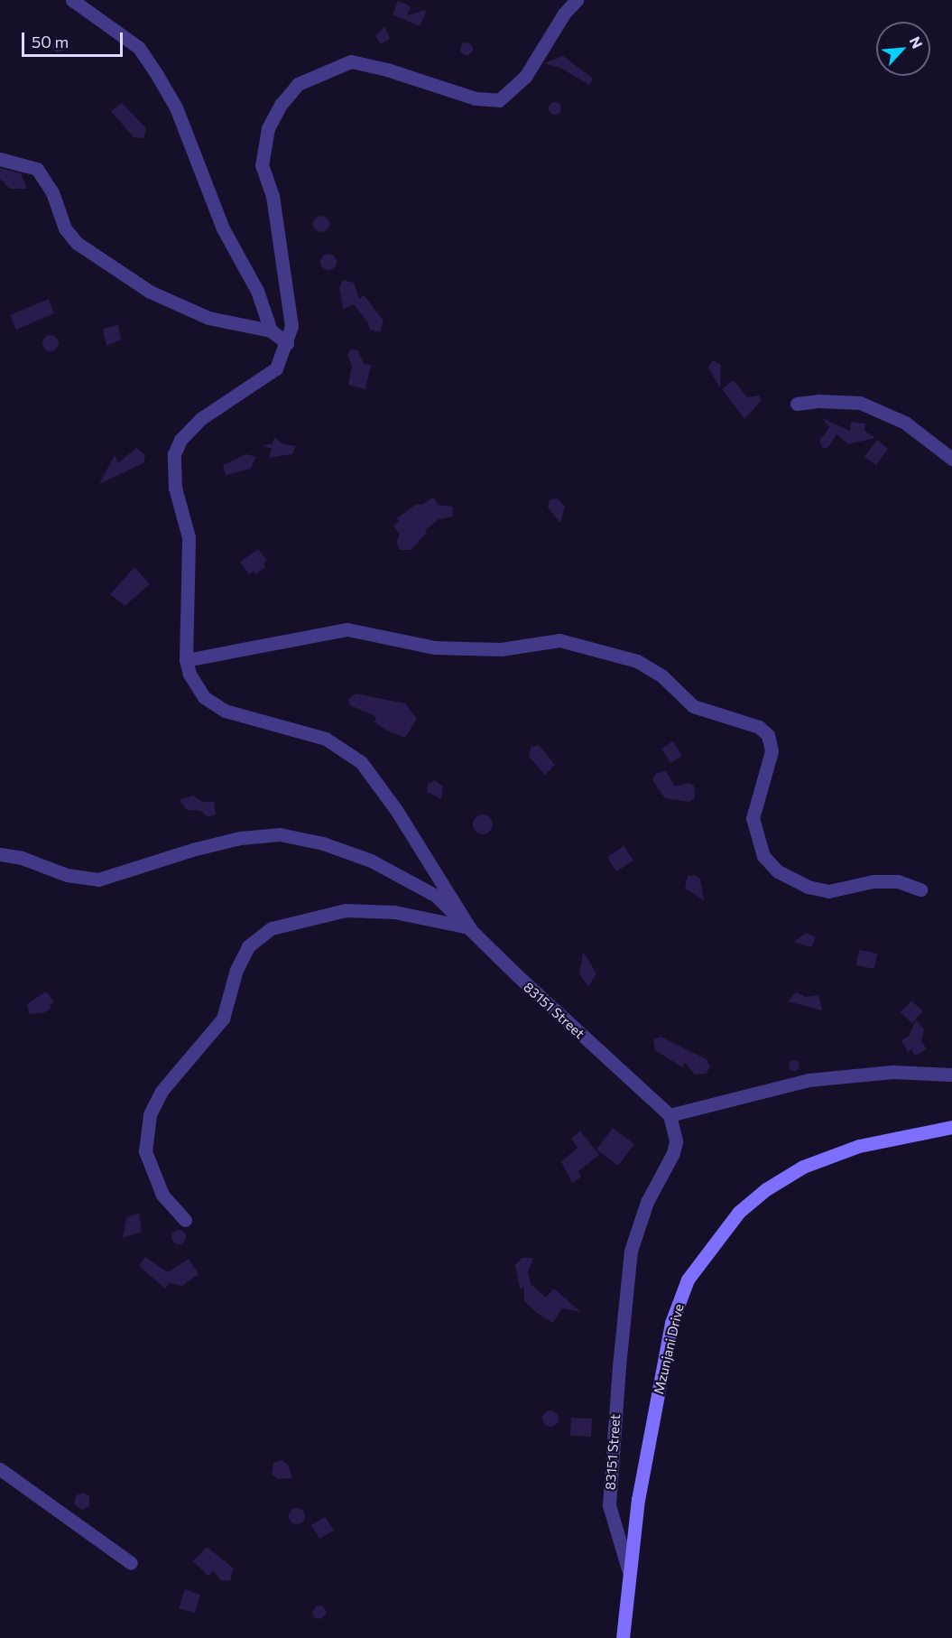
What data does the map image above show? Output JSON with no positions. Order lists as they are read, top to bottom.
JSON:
{
  "streets": {
    "main road": ["Mzunjani Drive"],
    "street": ["83151 Street"]
  },
  "crossings": [
    ["83151 Street", "Mzunjani Drive"]
  ],
  "scale_bar": "50 m",
  "north": "top right"
}
